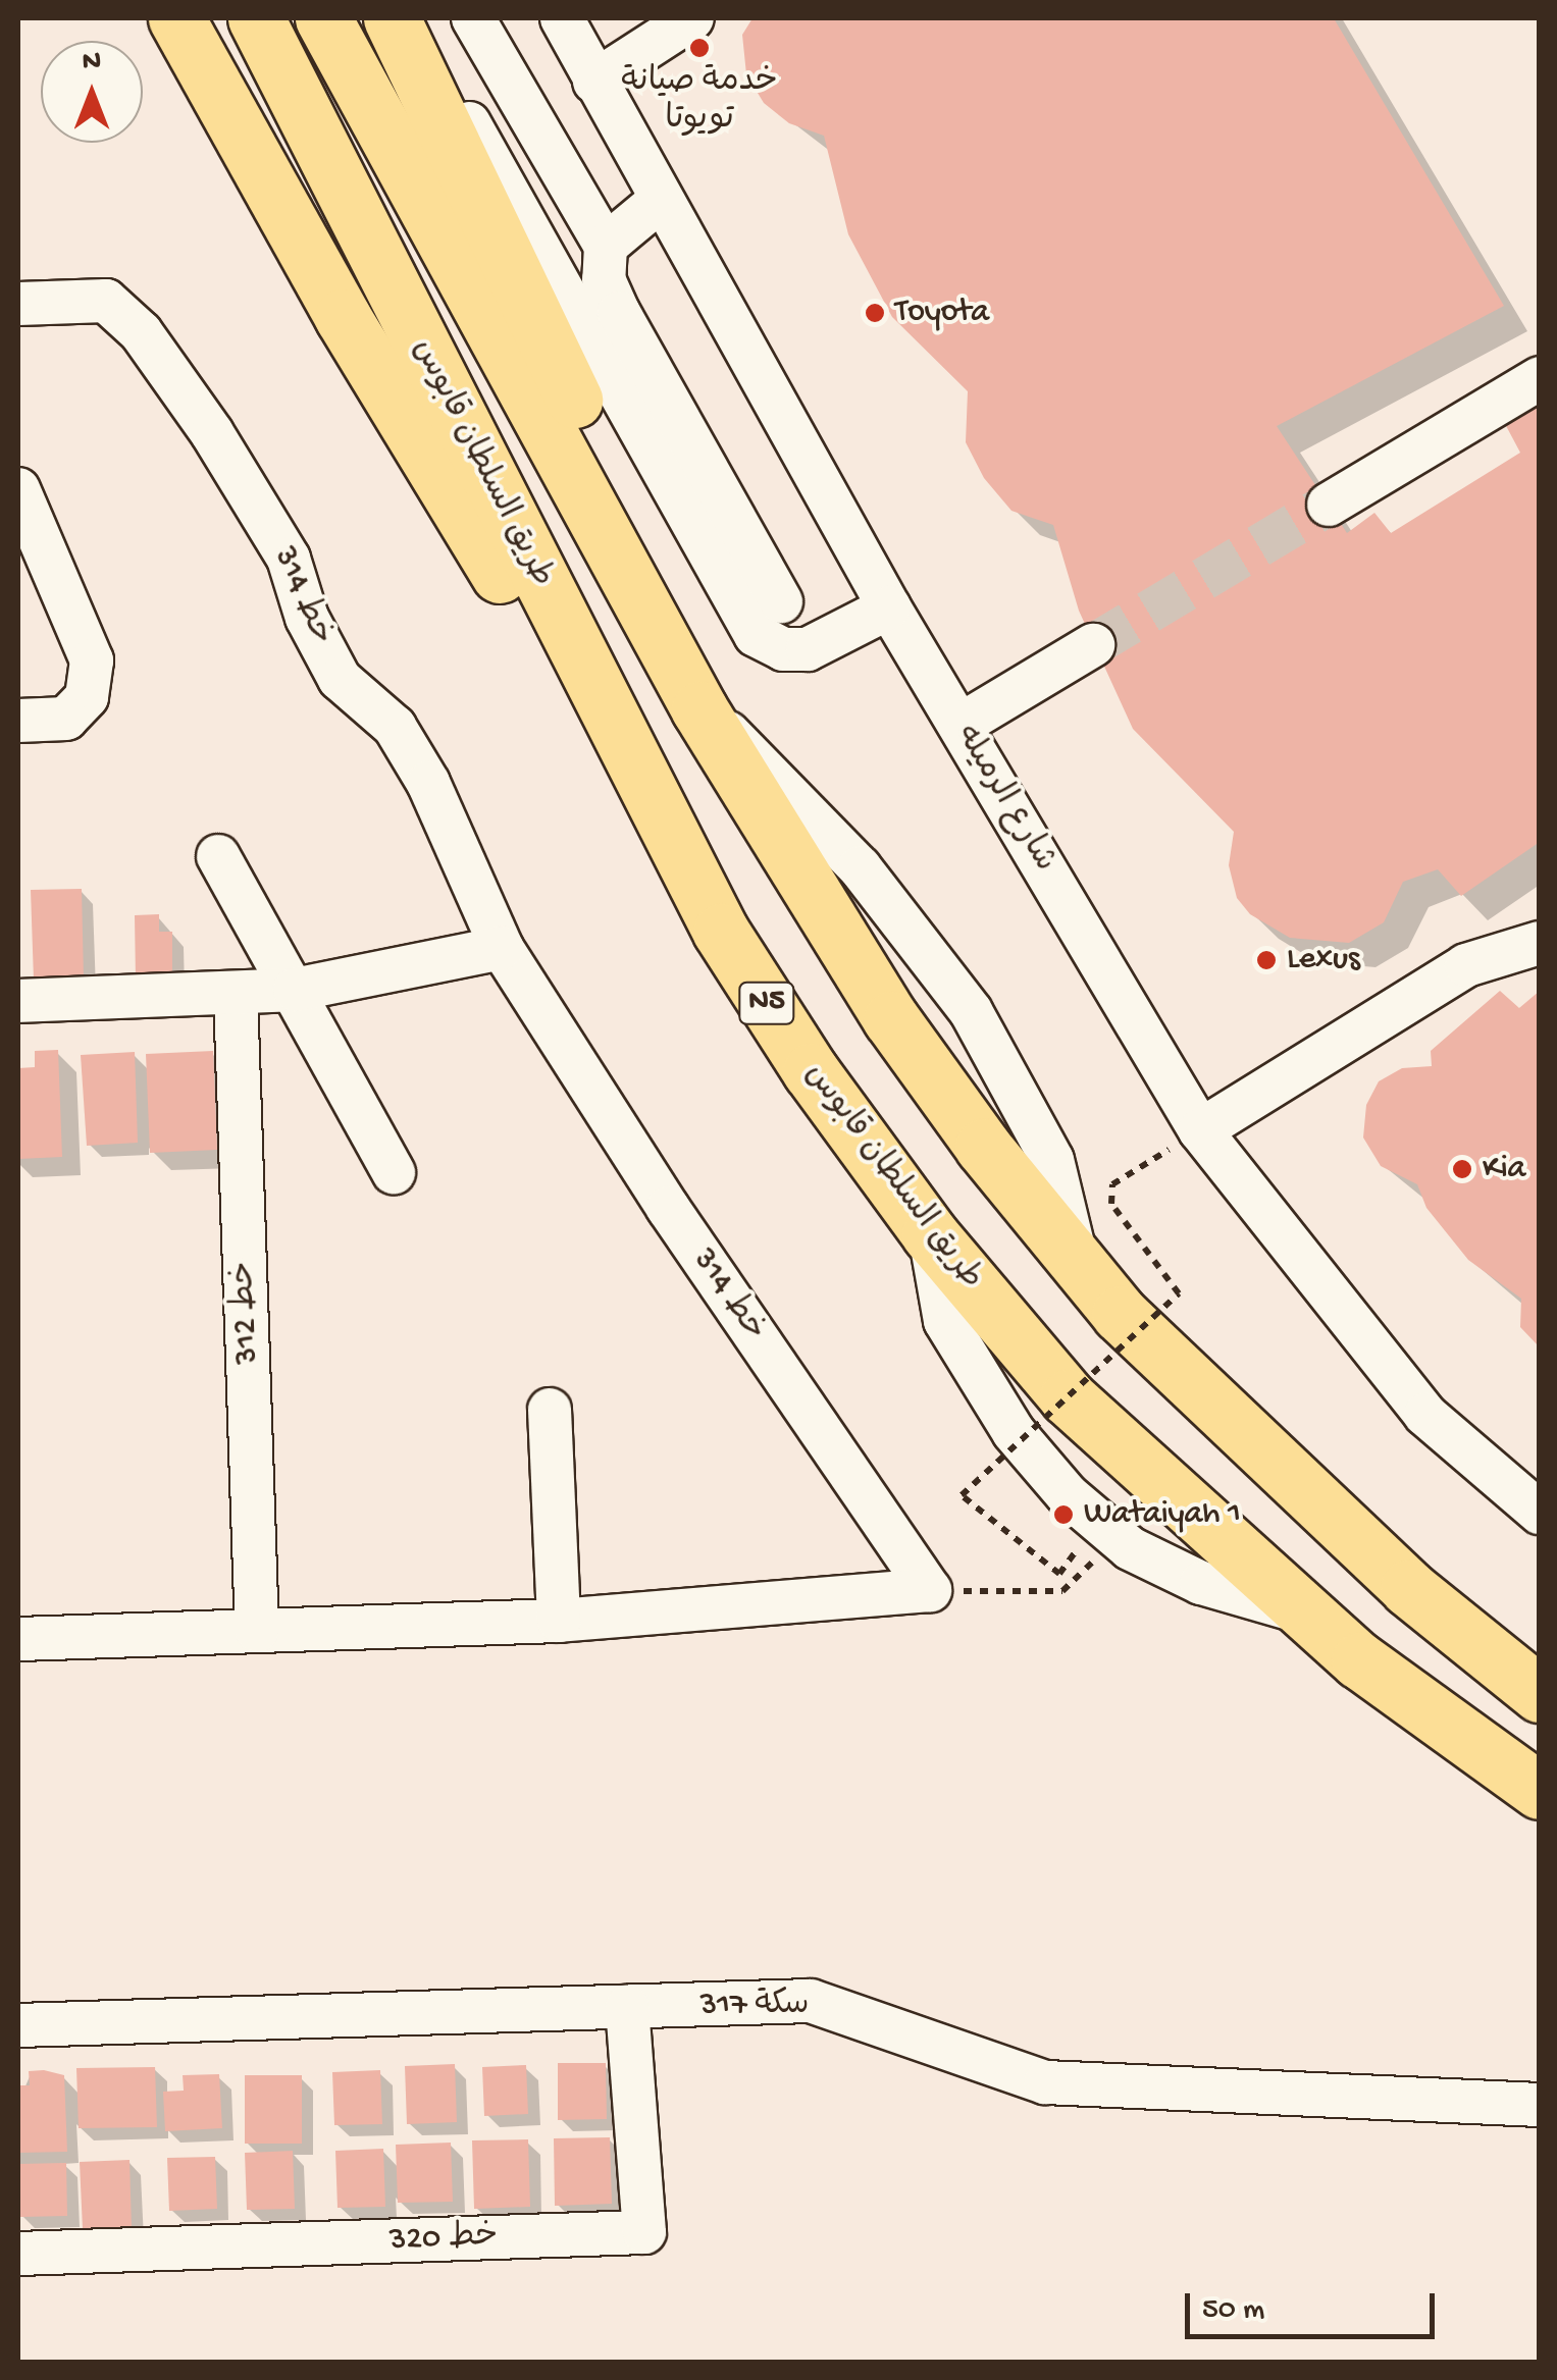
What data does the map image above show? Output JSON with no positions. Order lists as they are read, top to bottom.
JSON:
{
  "streets": {
    "highway": ["طريق السلطان قابوس", "N5"],
    "street": [
      "خط 314",
      "شارع الرميله",
      "خط 312",
      "سكة 317",
      "خط 320"
    ]
  },
  "crossings": [
    ["سكة 317", "خط 320"]
  ],
  "places": [
    "خدمة صيانة تويوتا",
    "Toyota",
    "Lexus",
    "Kia",
    "Wataiyah 1"
  ],
  "scale_bar": "50 m",
  "north": "top"
}
